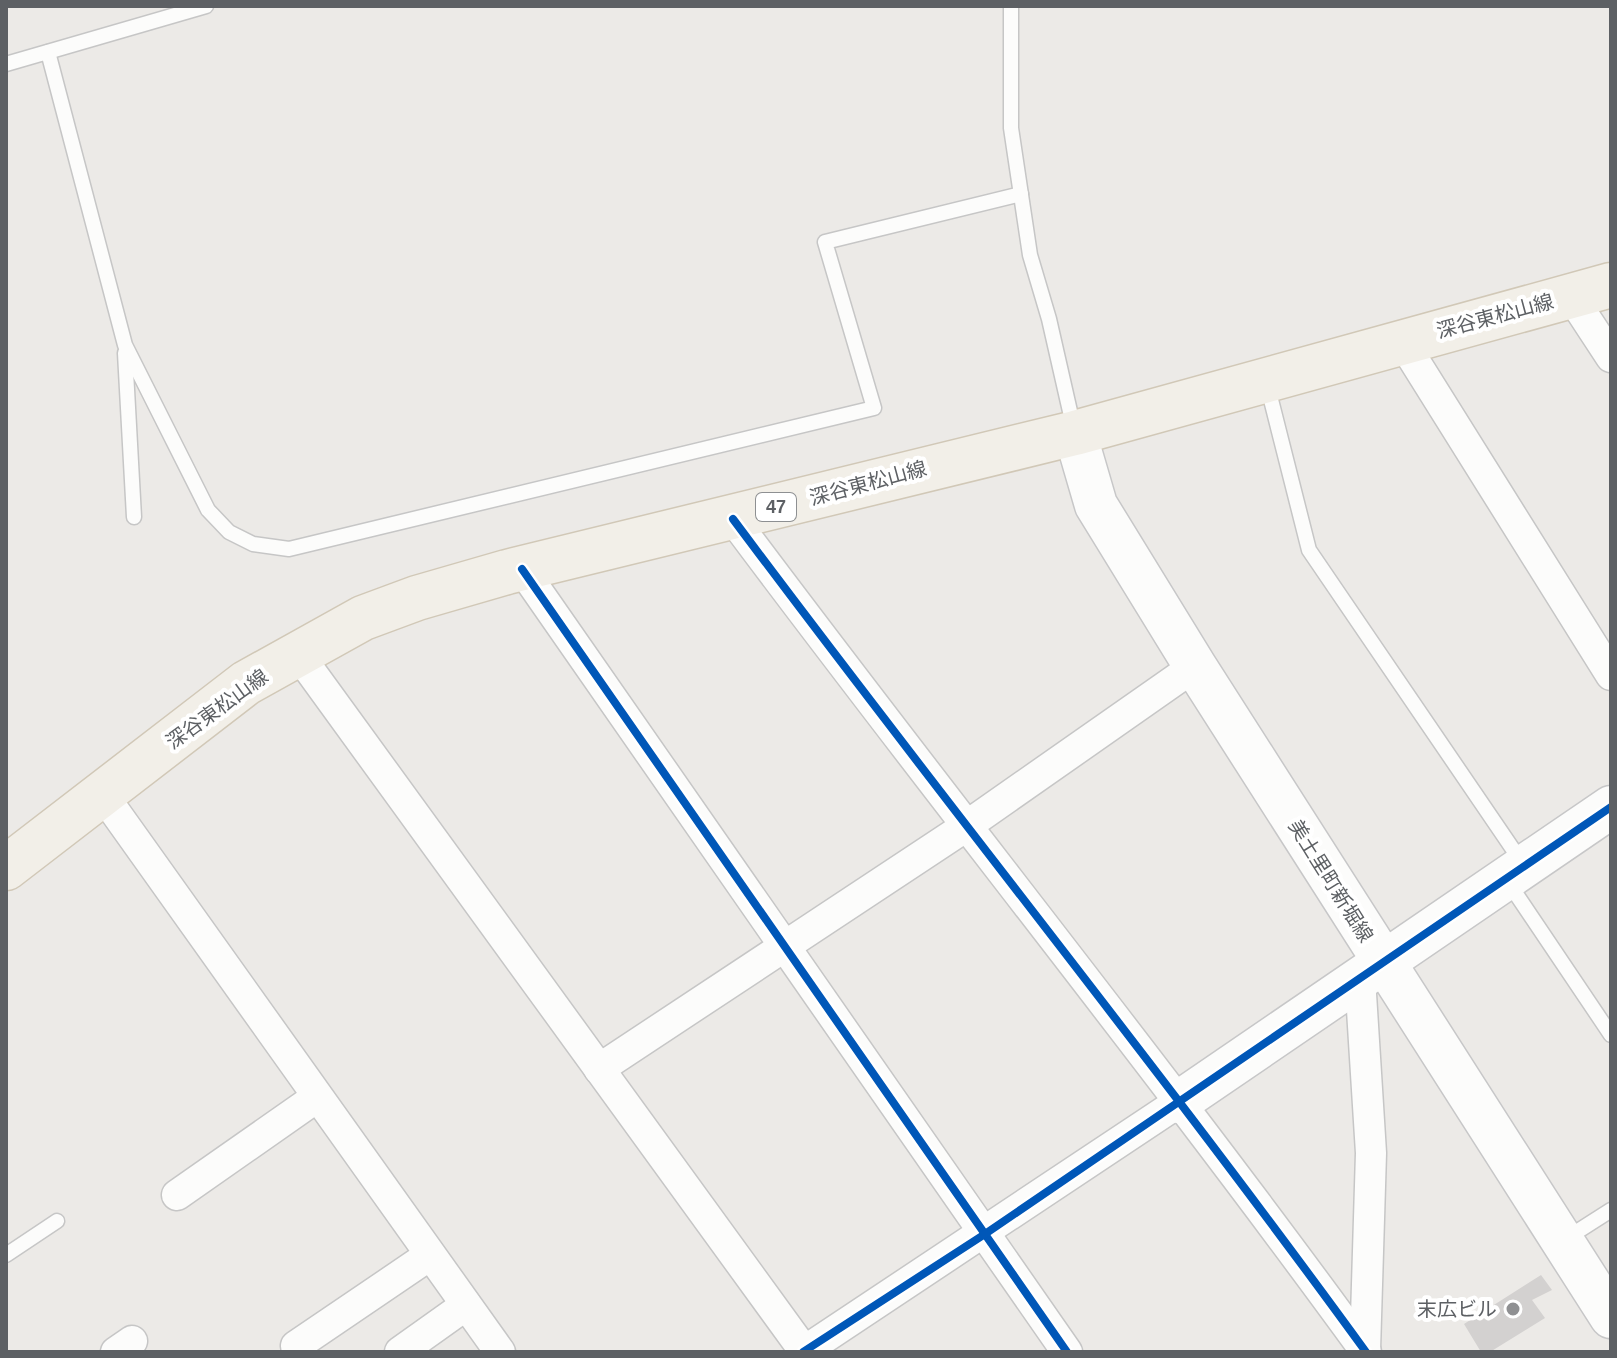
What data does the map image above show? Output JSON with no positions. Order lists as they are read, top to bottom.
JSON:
{
  "streets": {
    "main road": ["深谷東松山線", "47", "美土里町新堀線"]
  },
  "crossings": [
    ["深谷東松山線", "美土里町新堀線"]
  ],
  "places": ["末広ビル"]
}
